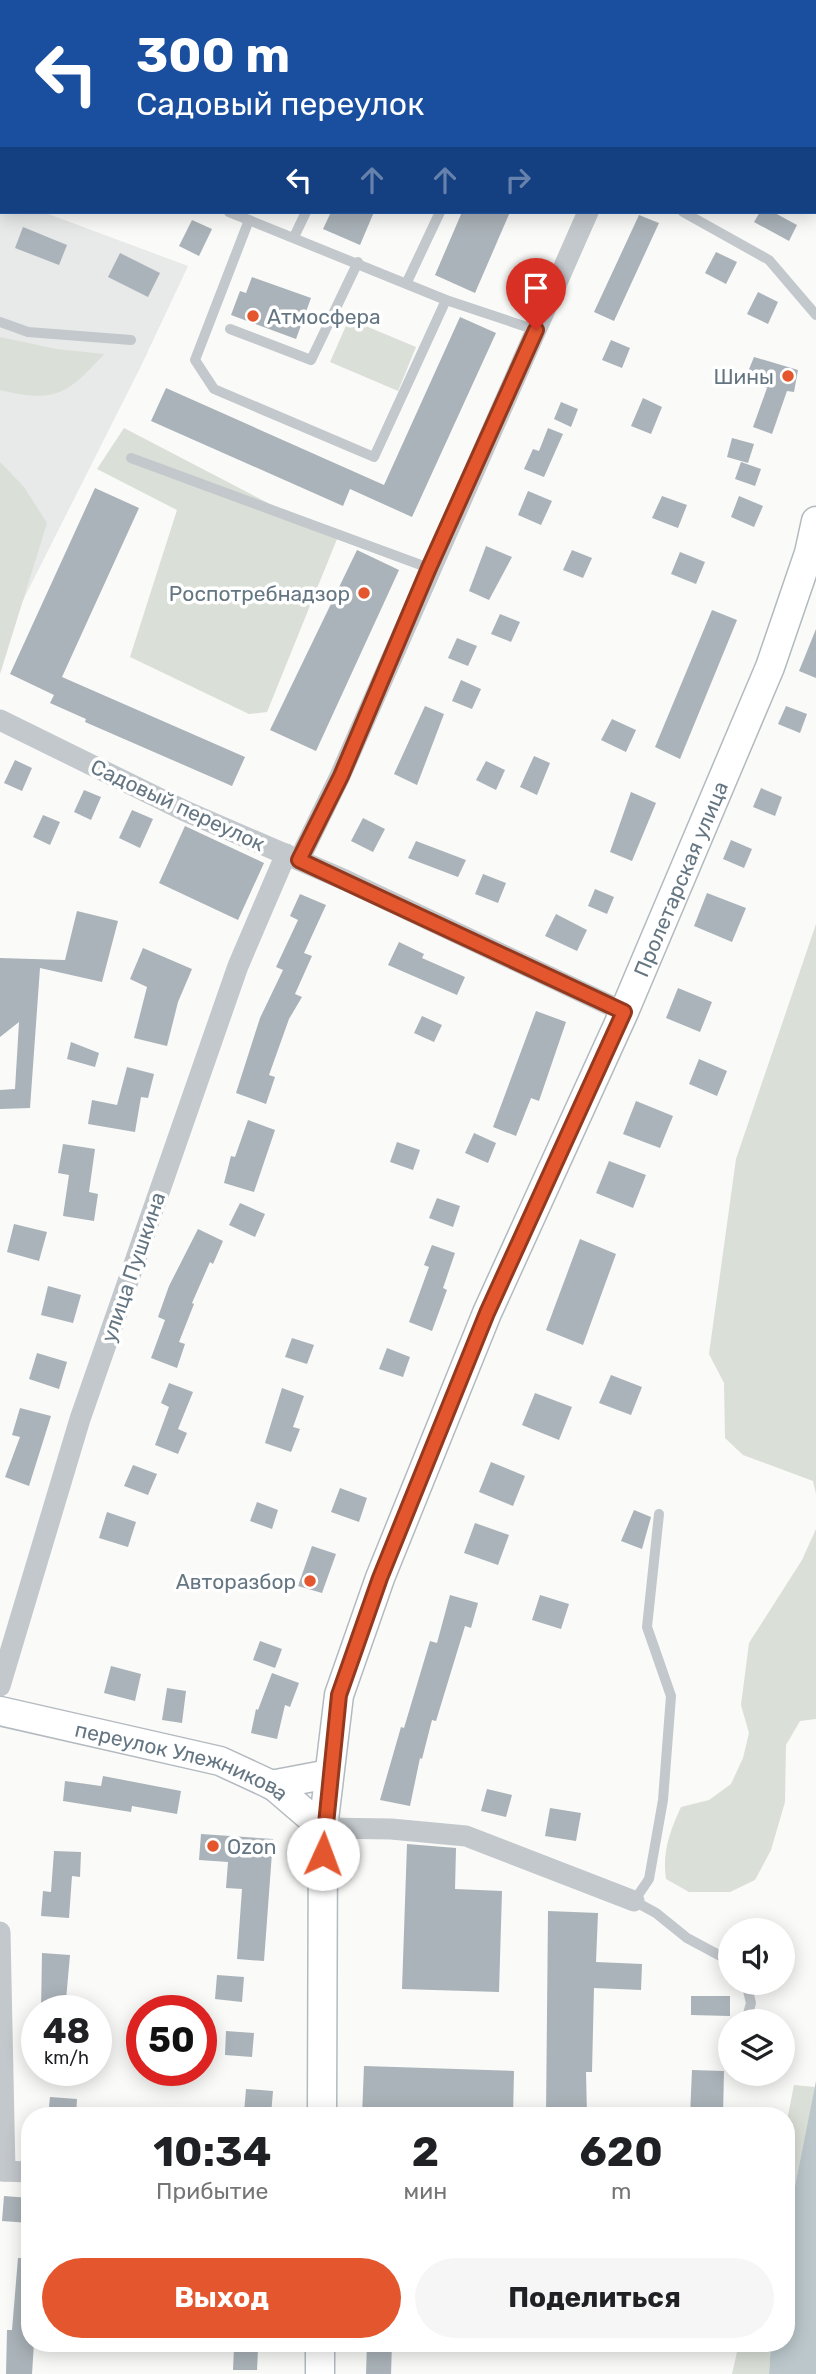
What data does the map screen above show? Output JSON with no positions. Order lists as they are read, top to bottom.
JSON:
{
  "streets": {
    "street": [
      "Садовый переулок",
      "Пролетарская улица",
      "улица Пушкина",
      "переулок Улежникова"
    ]
  },
  "crossings": [
    ["Садовый переулок", "Пролетарская улица"],
    ["Садовый переулок", "улица Пушкина"],
    ["Пролетарская улица", "переулок Улежникова"]
  ],
  "places": [
    "Атмосфера",
    "Шины",
    "Роспотребнадзор",
    "Авторазбор",
    "Ozon"
  ],
  "page": {
    "turn": ["300 m", "Садовый переулок"],
    "speed": "48 km/h",
    "limit": "50",
    "eta": [
      "10:34",
      "Прибытие",
      "2",
      "мин",
      "620",
      "m"
    ],
    "buttons": ["Выход", "Поделиться"]
  }
}
